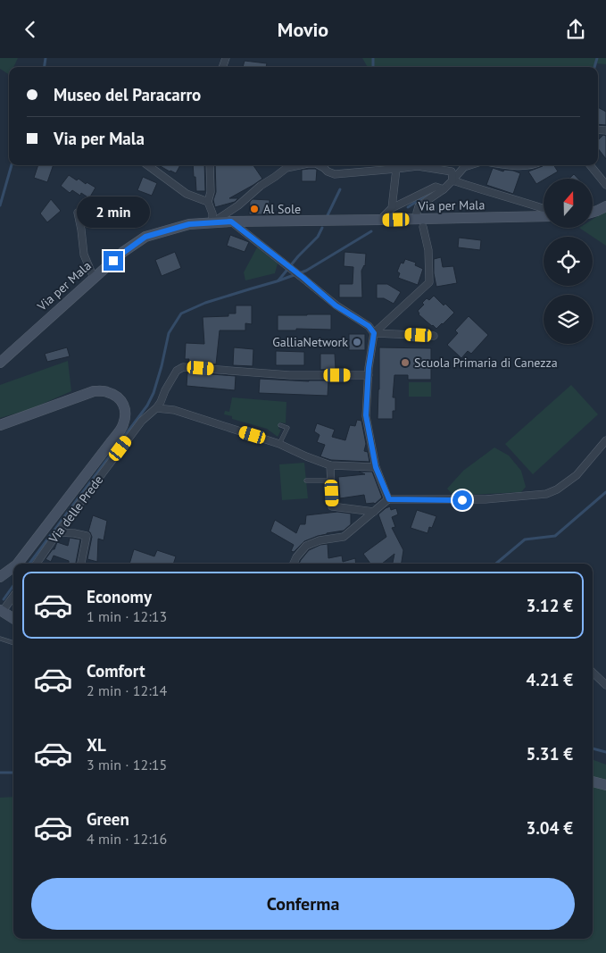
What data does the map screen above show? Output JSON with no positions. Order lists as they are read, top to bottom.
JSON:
{
  "streets": {
    "main road": ["Via per Mala"],
    "street": ["Via delle Prede"]
  },
  "places": ["Al Sole", "GalliaNetwork", "Scuola Primaria di Canezza"],
  "north": "top",
  "page": {
    "header": "Movio",
    "banner": ["Museo del Paracarro", "Via per Mala"],
    "bubble": "2 min",
    "list": [
      {
        "name": "Economy",
        "note": "1 min · 12:13",
        "value": "3.12 €"
      },
      {
        "name": "Comfort",
        "note": "2 min · 12:14",
        "value": "4.21 €"
      },
      {
        "name": "XL",
        "note": "3 min · 12:15",
        "value": "5.31 €"
      },
      {
        "name": "Green",
        "note": "4 min · 12:16",
        "value": "3.04 €"
      }
    ],
    "buttons": "Conferma"
  }
}
